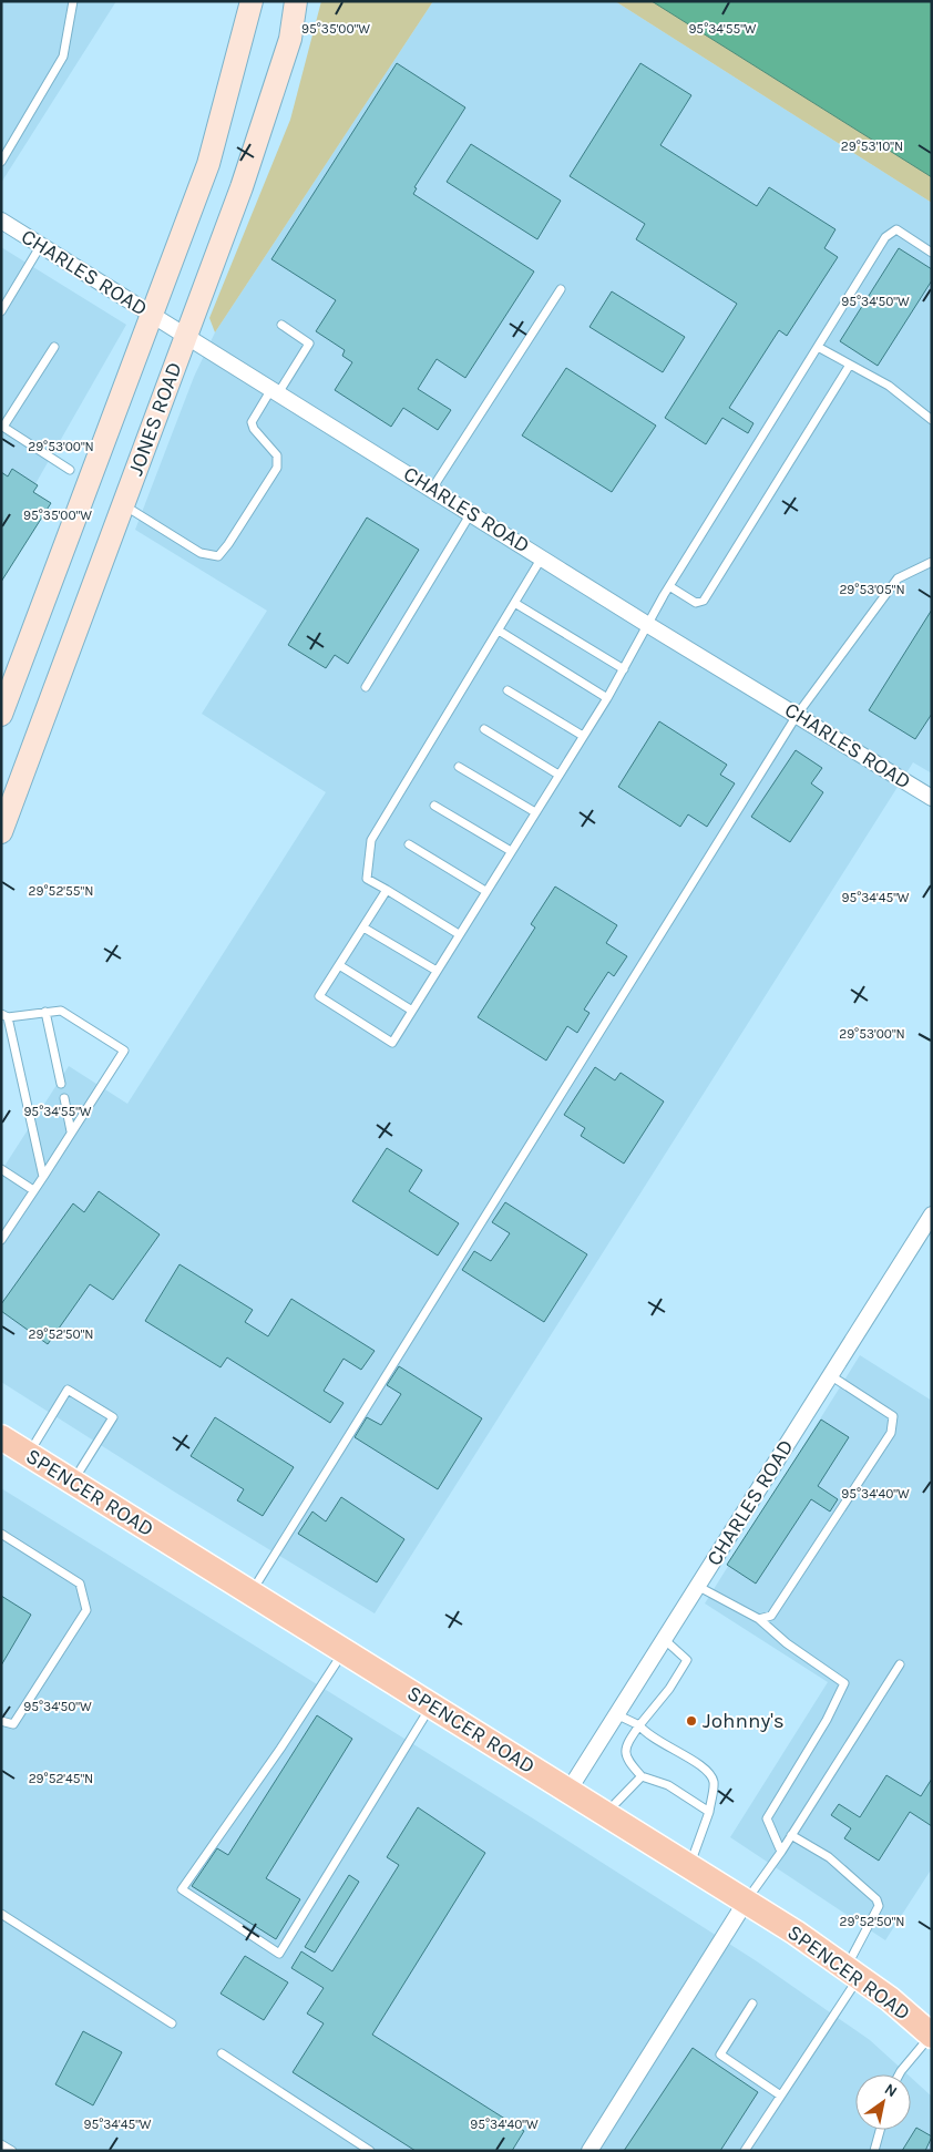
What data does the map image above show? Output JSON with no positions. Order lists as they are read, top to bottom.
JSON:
{
  "streets": {
    "main road": ["JONES ROAD", "SPENCER ROAD"],
    "street": ["CHARLES ROAD"]
  },
  "crossings": [
    ["CHARLES ROAD", "JONES ROAD"],
    ["CHARLES ROAD", "SPENCER ROAD"]
  ],
  "places": ["Johnny's"],
  "north": "top right",
  "coordinates": [
    "95°34'55\"W",
    "95°35'00\"W",
    "29°53'10\"N",
    "95°34'50\"W",
    "29°53'00\"N",
    "29°53'05\"N",
    "29°52'55\"N",
    "95°34'45\"W",
    "29°52'50\"N",
    "95°34'40\"W",
    "29°52'45\"N"
  ]
}
